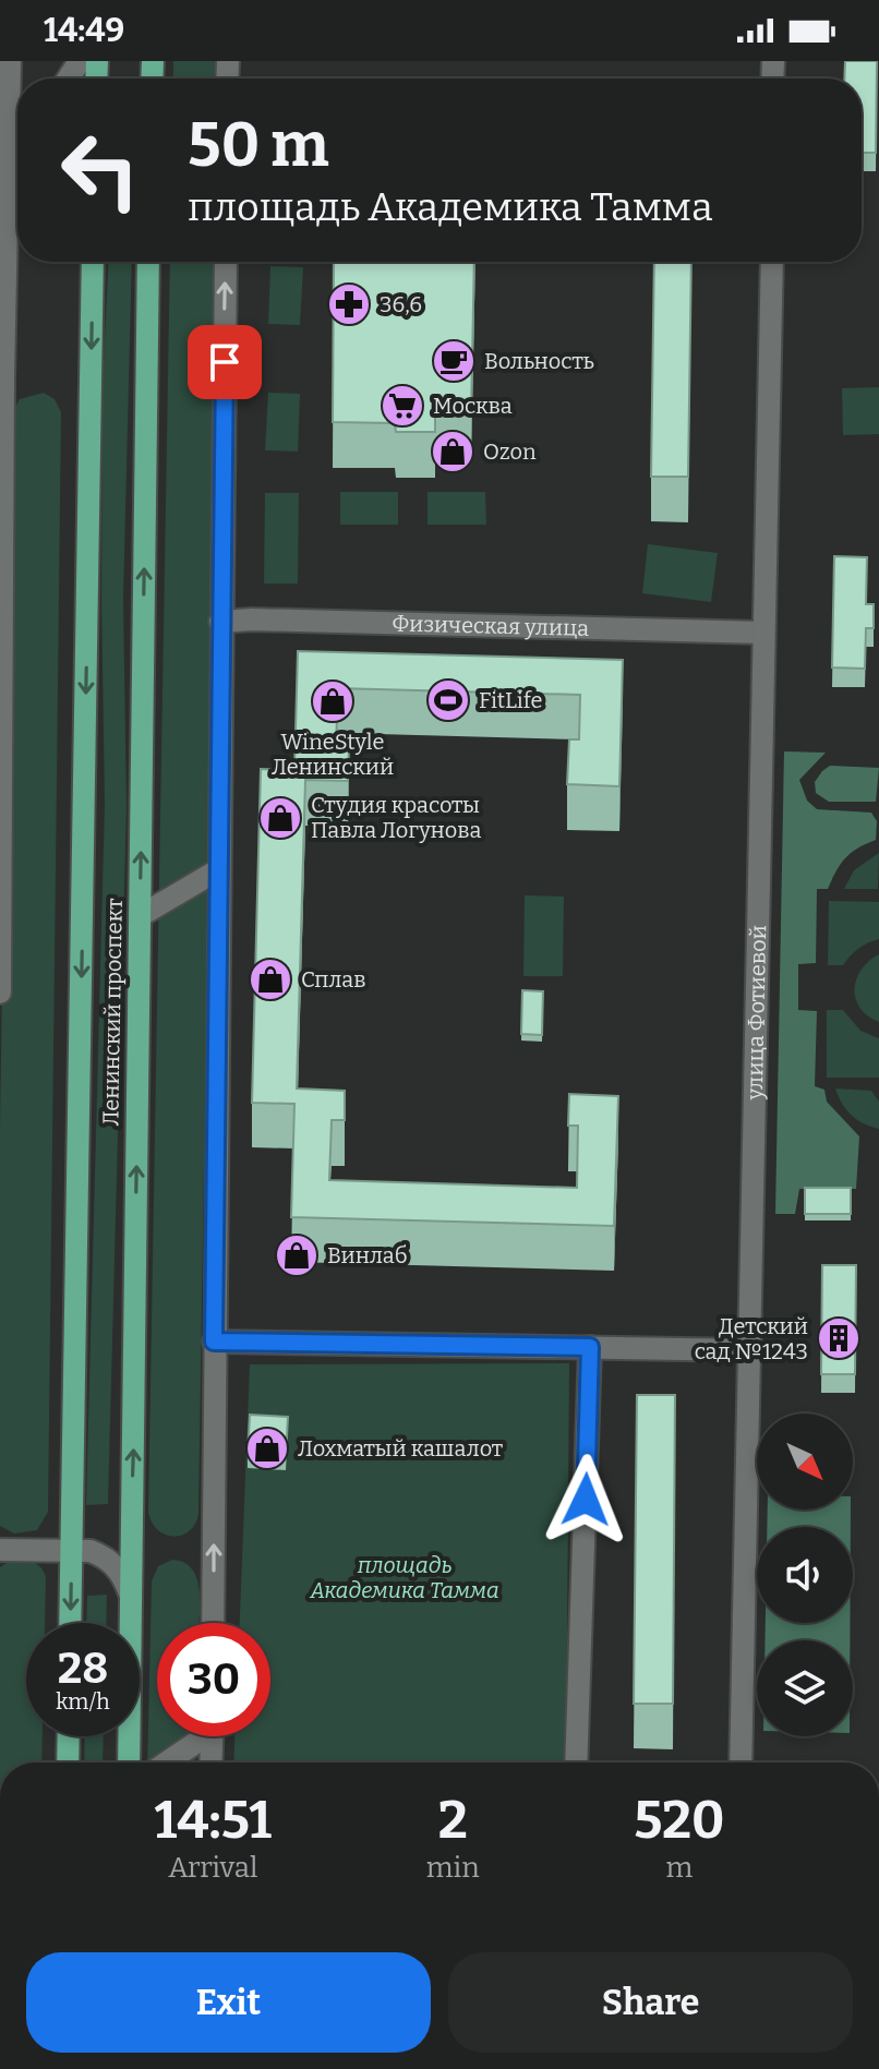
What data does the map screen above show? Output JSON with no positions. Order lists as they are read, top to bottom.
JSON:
{
  "streets": {
    "main road": ["Ленинский проспект"],
    "street": ["Физическая улица", "улица Фотиевой"]
  },
  "crossings": [
    ["Физическая улица", "улица Фотиевой"]
  ],
  "parks": ["площадь Академика Тамма"],
  "places": {
    "pharmacy": ["36,6"],
    "cafe": ["Вольность"],
    "supermarket": ["Москва"],
    "shop": [
      "Ozon",
      "WineStyle Ленинский",
      "Студия красоты Павла Логунова",
      "Сплав",
      "Винлаб",
      "Лохматый кашалот"
    ],
    "sports": ["FitLife"],
    "building": ["Детский сад №1243"]
  },
  "north": "bottom right",
  "page": {
    "status": "14:49",
    "turn": ["50 m", "площадь Академика Тамма"],
    "speed": "28 km/h",
    "limit": "30",
    "eta": [
      "14:51",
      "Arrival",
      "2",
      "min",
      "520",
      "m"
    ],
    "buttons": ["Exit", "Share"]
  }
}
